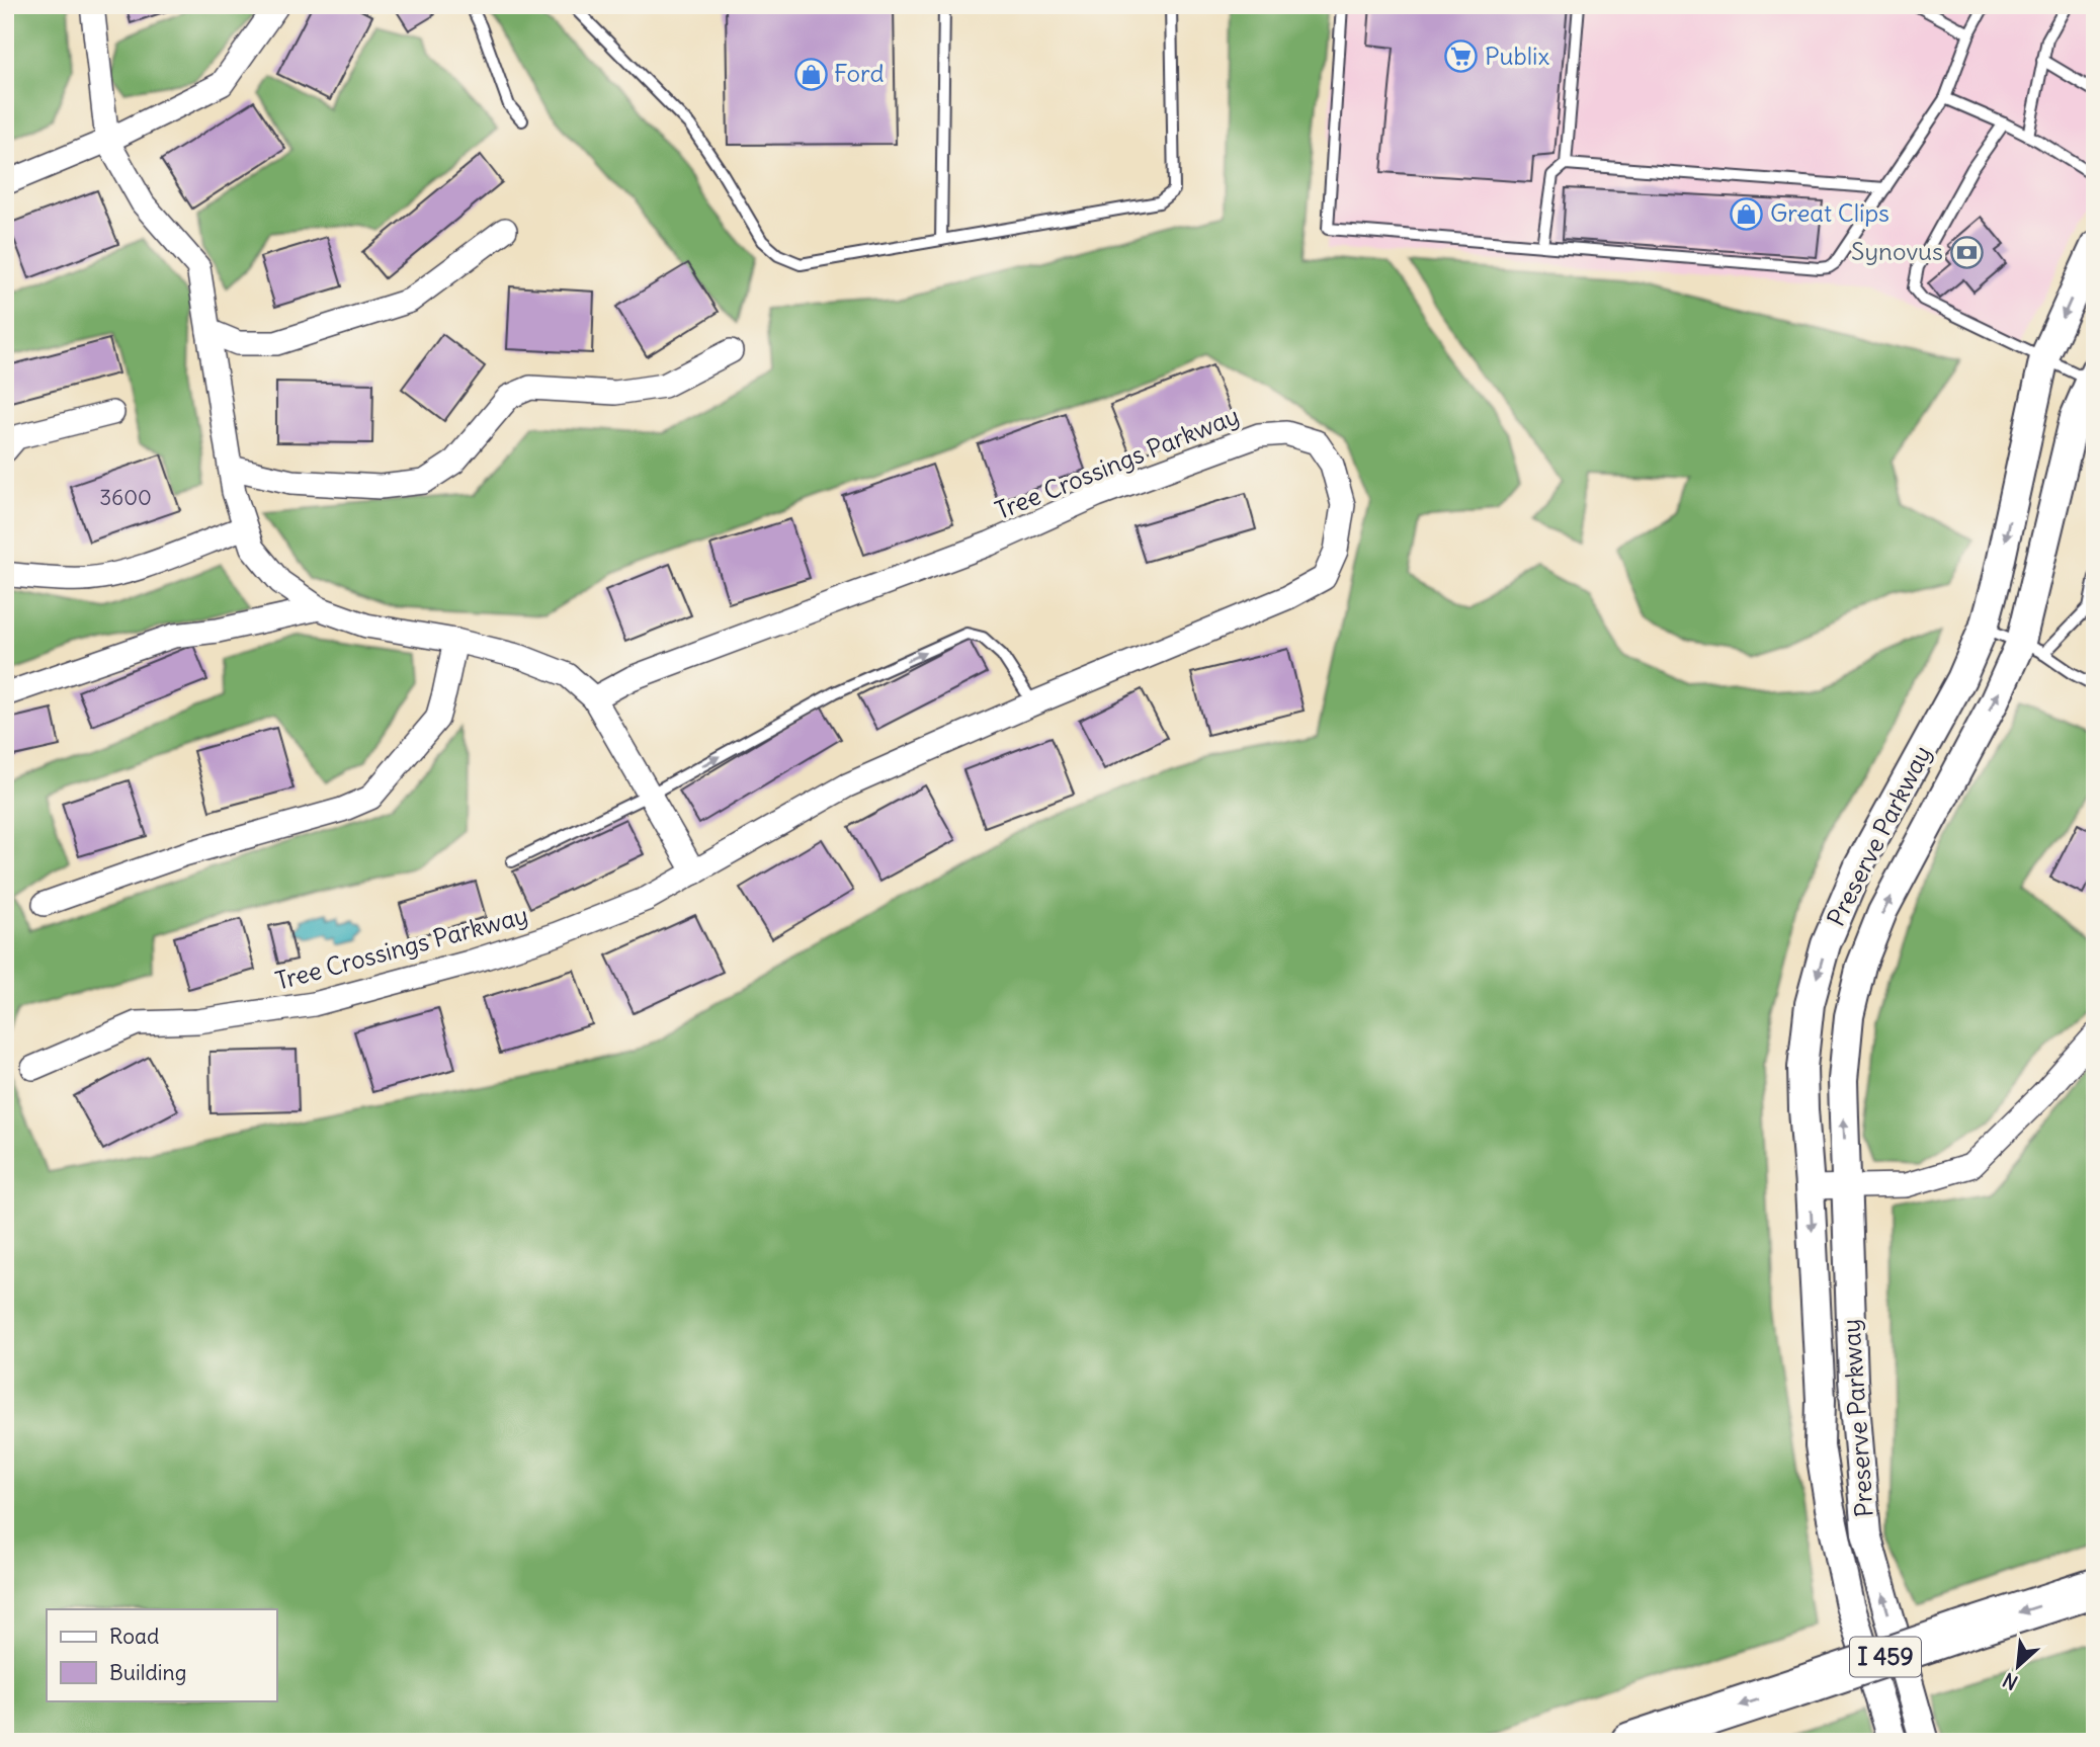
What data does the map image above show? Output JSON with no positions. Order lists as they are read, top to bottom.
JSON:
{
  "streets": {
    "highway": ["I 459"],
    "street": ["Tree Crossings Parkway", "Preserve Parkway"]
  },
  "places": {
    "supermarket": ["Publix"],
    "shop": ["Ford", "Great Clips"],
    "bank": ["Synovus"]
  },
  "house_numbers": ["3600"],
  "legend": ["Road", "Building"],
  "north": "bottom left"
}
